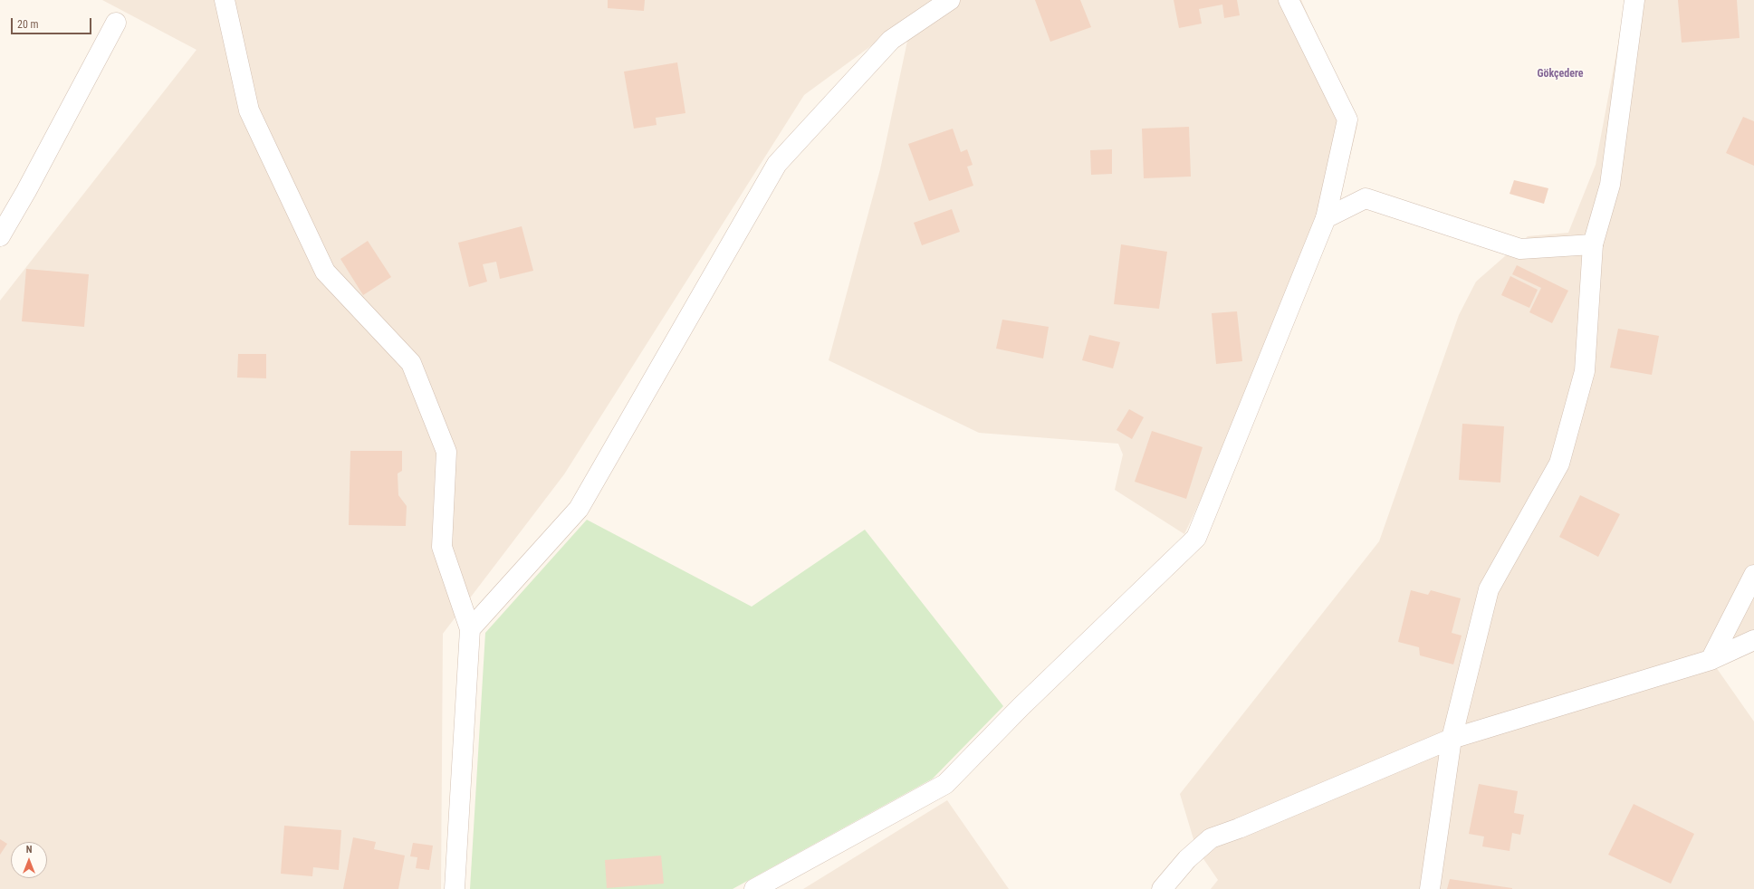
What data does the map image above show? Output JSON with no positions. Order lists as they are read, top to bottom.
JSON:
{
  "districts": ["Gökçedere"],
  "scale_bar": "20 m",
  "north": "top"
}
